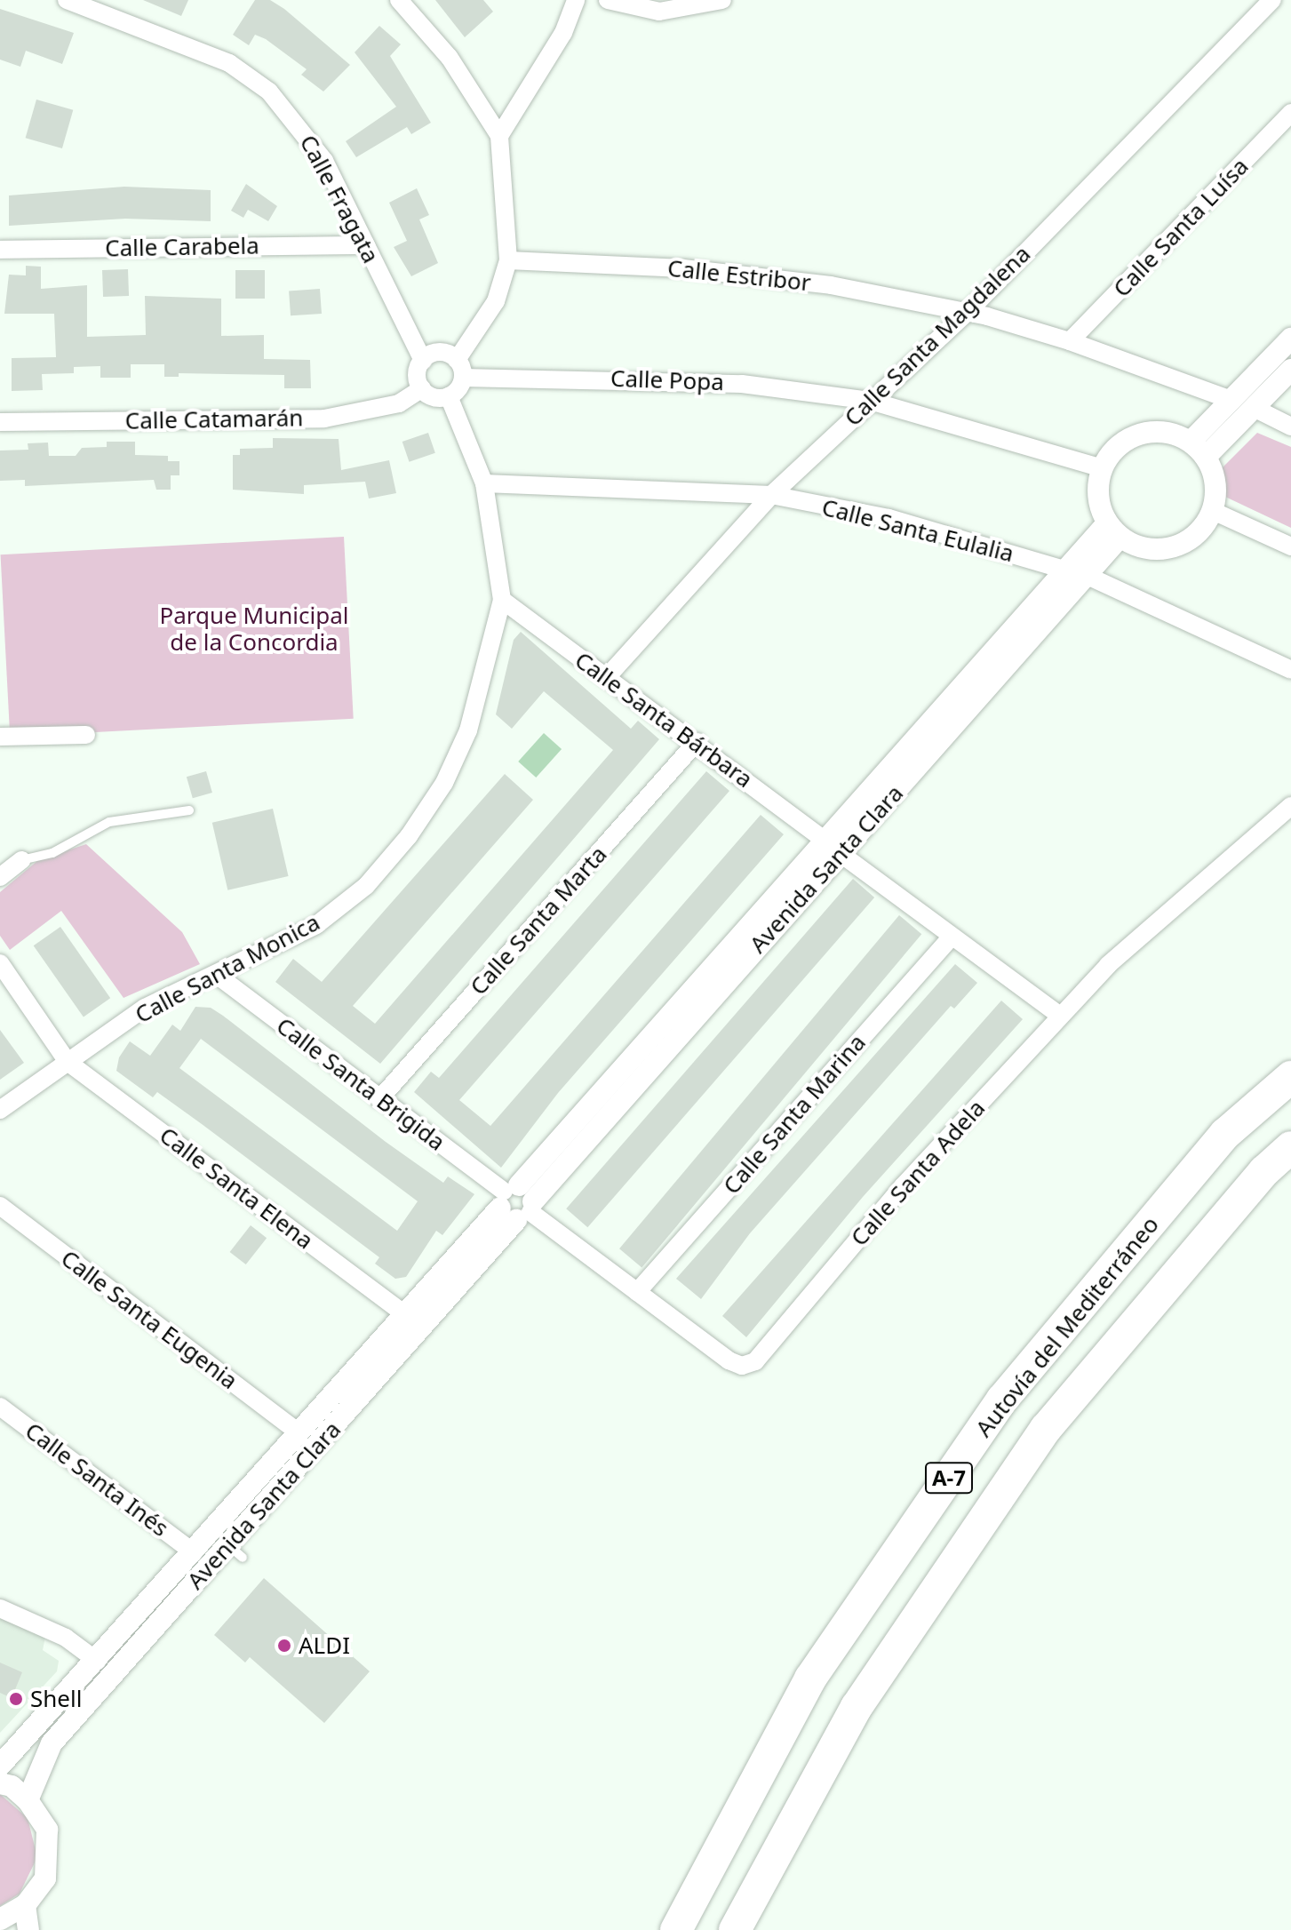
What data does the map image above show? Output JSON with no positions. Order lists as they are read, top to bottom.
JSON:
{
  "streets": {
    "highway": ["Autovía del Mediterráneo", "A-7"],
    "street": [
      "Calle Fragata",
      "Calle Santa Luísa",
      "Calle Carabela",
      "Calle Estribor",
      "Calle Santa Magdalena",
      "Calle Popa",
      "Calle Catamarán",
      "Calle Santa Eulalia",
      "Calle Santa Bárbara",
      "Avenida Santa Clara",
      "Calle Santa Marta",
      "Calle Santa Monica",
      "Calle Santa Brigida",
      "Calle Santa Marina",
      "Calle Santa Adela",
      "Calle Santa Elena",
      "Calle Santa Eugenia",
      "Calle Santa Inés"
    ]
  },
  "crossings": [
    ["Calle Fragata", "Calle Carabela"],
    ["Calle Fragata", "Calle Popa"],
    ["Calle Fragata", "Calle Catamarán"],
    ["Calle Fragata", "Calle Santa Monica"],
    ["Calle Santa Luísa", "Calle Estribor"],
    ["Calle Estribor", "Calle Santa Magdalena"],
    ["Calle Santa Magdalena", "Calle Popa"],
    ["Calle Santa Magdalena", "Calle Santa Eulalia"],
    ["Calle Santa Magdalena", "Calle Santa Bárbara"],
    ["Calle Popa", "Calle Catamarán"],
    ["Calle Popa", "Avenida Santa Clara"],
    ["Calle Popa", "Calle Santa Monica"],
    ["Calle Catamarán", "Calle Santa Monica"],
    ["Calle Santa Eulalia", "Avenida Santa Clara"],
    ["Calle Santa Eulalia", "Calle Santa Monica"],
    ["Calle Santa Bárbara", "Avenida Santa Clara"],
    ["Calle Santa Bárbara", "Calle Santa Marta"],
    ["Calle Santa Bárbara", "Calle Santa Monica"],
    ["Calle Santa Bárbara", "Calle Santa Marina"],
    ["Calle Santa Bárbara", "Calle Santa Adela"],
    ["Avenida Santa Clara", "Calle Santa Brigida"],
    ["Avenida Santa Clara", "Calle Santa Adela"],
    ["Avenida Santa Clara", "Calle Santa Elena"],
    ["Avenida Santa Clara", "Calle Santa Eugenia"],
    ["Avenida Santa Clara", "Calle Santa Inés"],
    ["Calle Santa Marta", "Calle Santa Brigida"],
    ["Calle Santa Monica", "Calle Santa Brigida"],
    ["Calle Santa Monica", "Calle Santa Elena"],
    ["Calle Santa Brigida", "Calle Santa Adela"],
    ["Calle Santa Marina", "Calle Santa Adela"]
  ],
  "parks": ["Parque Municipal de la Concordia"],
  "places": ["ALDI", "Shell"]
}
